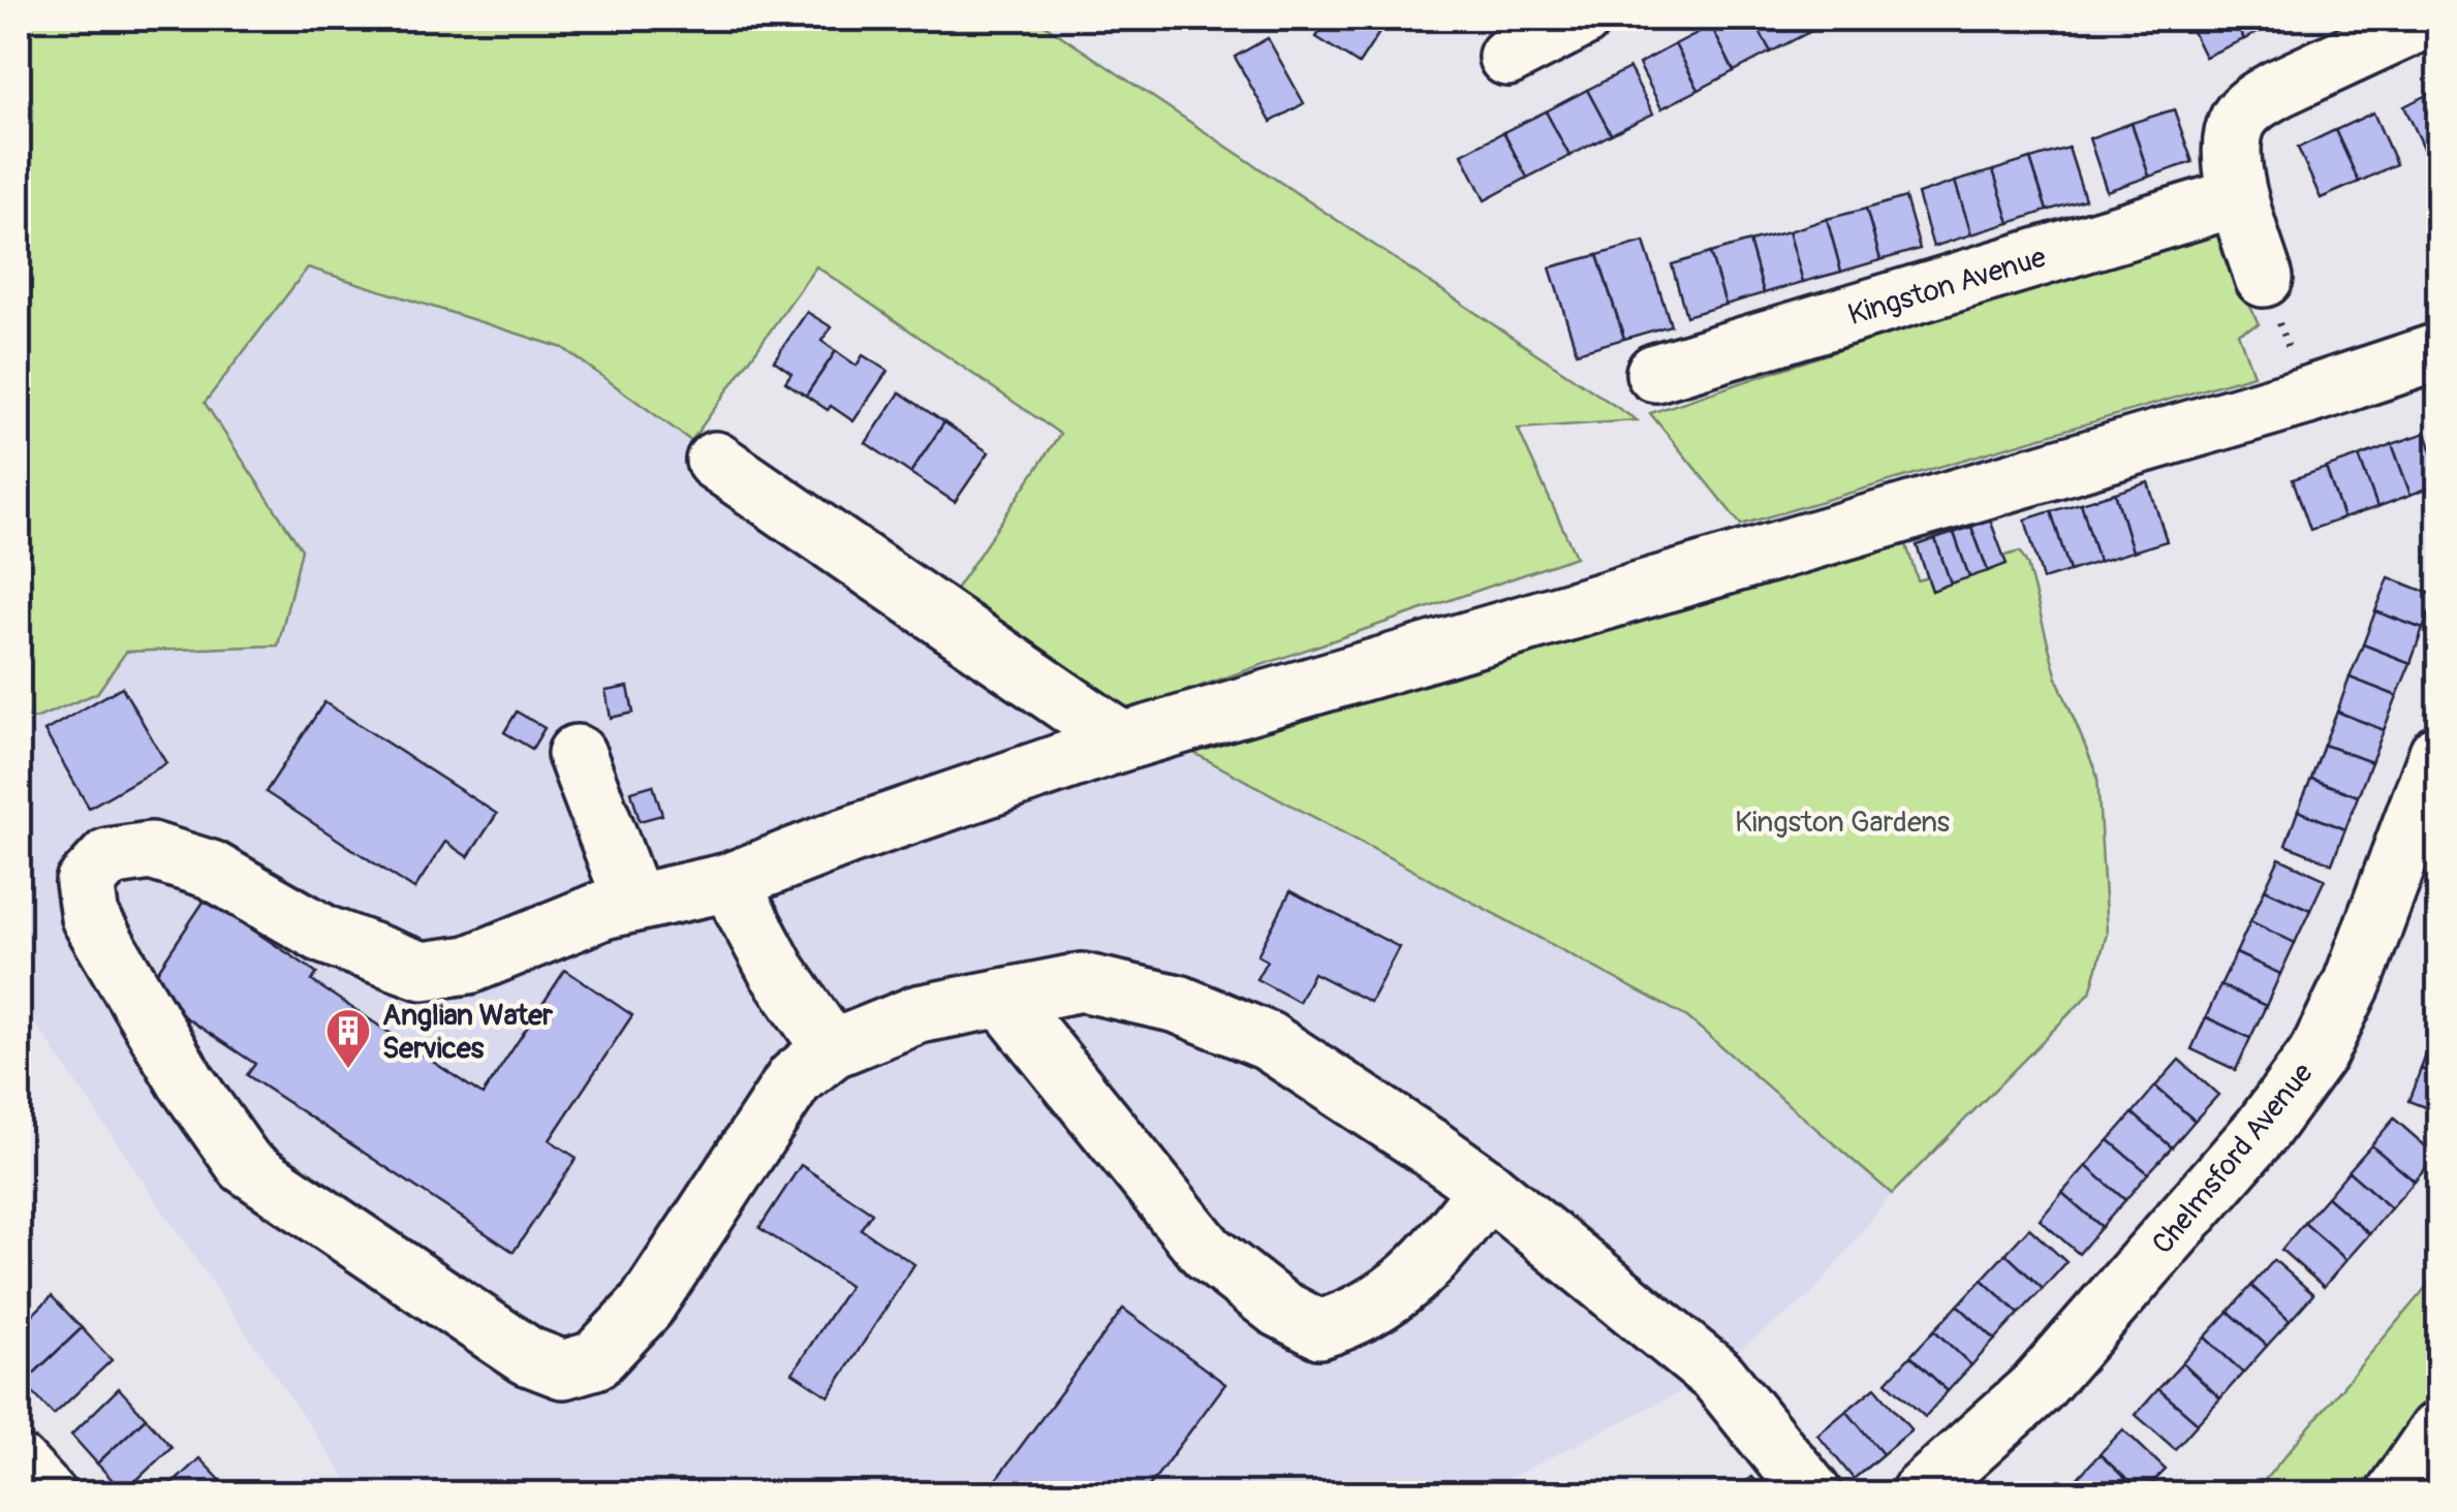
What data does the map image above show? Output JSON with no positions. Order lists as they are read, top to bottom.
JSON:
{
  "streets": {
    "street": ["Kingston Avenue", "Chelmsford Avenue"]
  },
  "parks": ["Kingston Gardens"],
  "places": {
    "building": ["Anglian Water Services"]
  }
}
